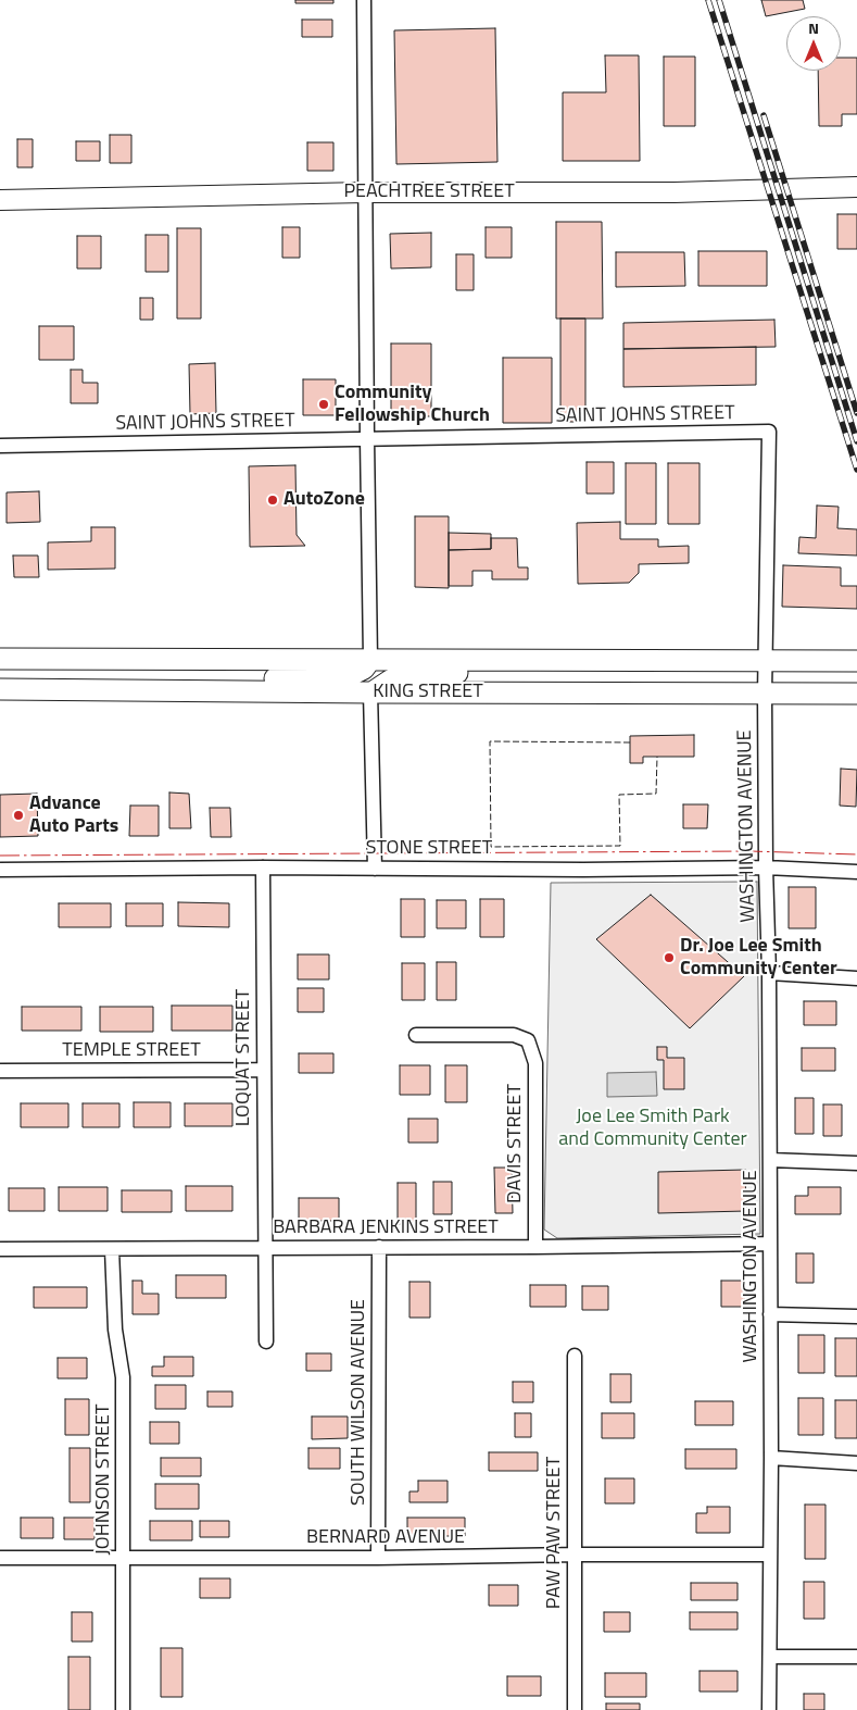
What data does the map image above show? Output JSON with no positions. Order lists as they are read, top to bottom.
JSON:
{
  "streets": {
    "main road": ["KING STREET"],
    "street": [
      "PEACHTREE STREET",
      "SAINT JOHNS STREET",
      "WASHINGTON AVENUE",
      "STONE STREET",
      "TEMPLE STREET",
      "LOQUAT STREET",
      "DAVIS STREET",
      "BARBARA JENKINS STREET",
      "SOUTH WILSON AVENUE",
      "JOHNSON STREET",
      "PAW PAW STREET",
      "BERNARD AVENUE"
    ]
  },
  "crossings": [
    ["SAINT JOHNS STREET", "WASHINGTON AVENUE"],
    ["KING STREET", "WASHINGTON AVENUE"],
    ["WASHINGTON AVENUE", "STONE STREET"],
    ["WASHINGTON AVENUE", "BARBARA JENKINS STREET"],
    ["WASHINGTON AVENUE", "BERNARD AVENUE"],
    ["STONE STREET", "LOQUAT STREET"],
    ["TEMPLE STREET", "LOQUAT STREET"],
    ["LOQUAT STREET", "BARBARA JENKINS STREET"],
    ["DAVIS STREET", "BARBARA JENKINS STREET"],
    ["BARBARA JENKINS STREET", "SOUTH WILSON AVENUE"],
    ["BARBARA JENKINS STREET", "JOHNSON STREET"],
    ["SOUTH WILSON AVENUE", "BERNARD AVENUE"],
    ["JOHNSON STREET", "BERNARD AVENUE"],
    ["PAW PAW STREET", "BERNARD AVENUE"]
  ],
  "parks": ["Joe Lee Smith Park and Community Center"],
  "places": [
    "Community Fellowship Church",
    "AutoZone",
    "Advance Auto Parts",
    "Dr. Joe Lee Smith Community Center"
  ],
  "north": "top"
}
